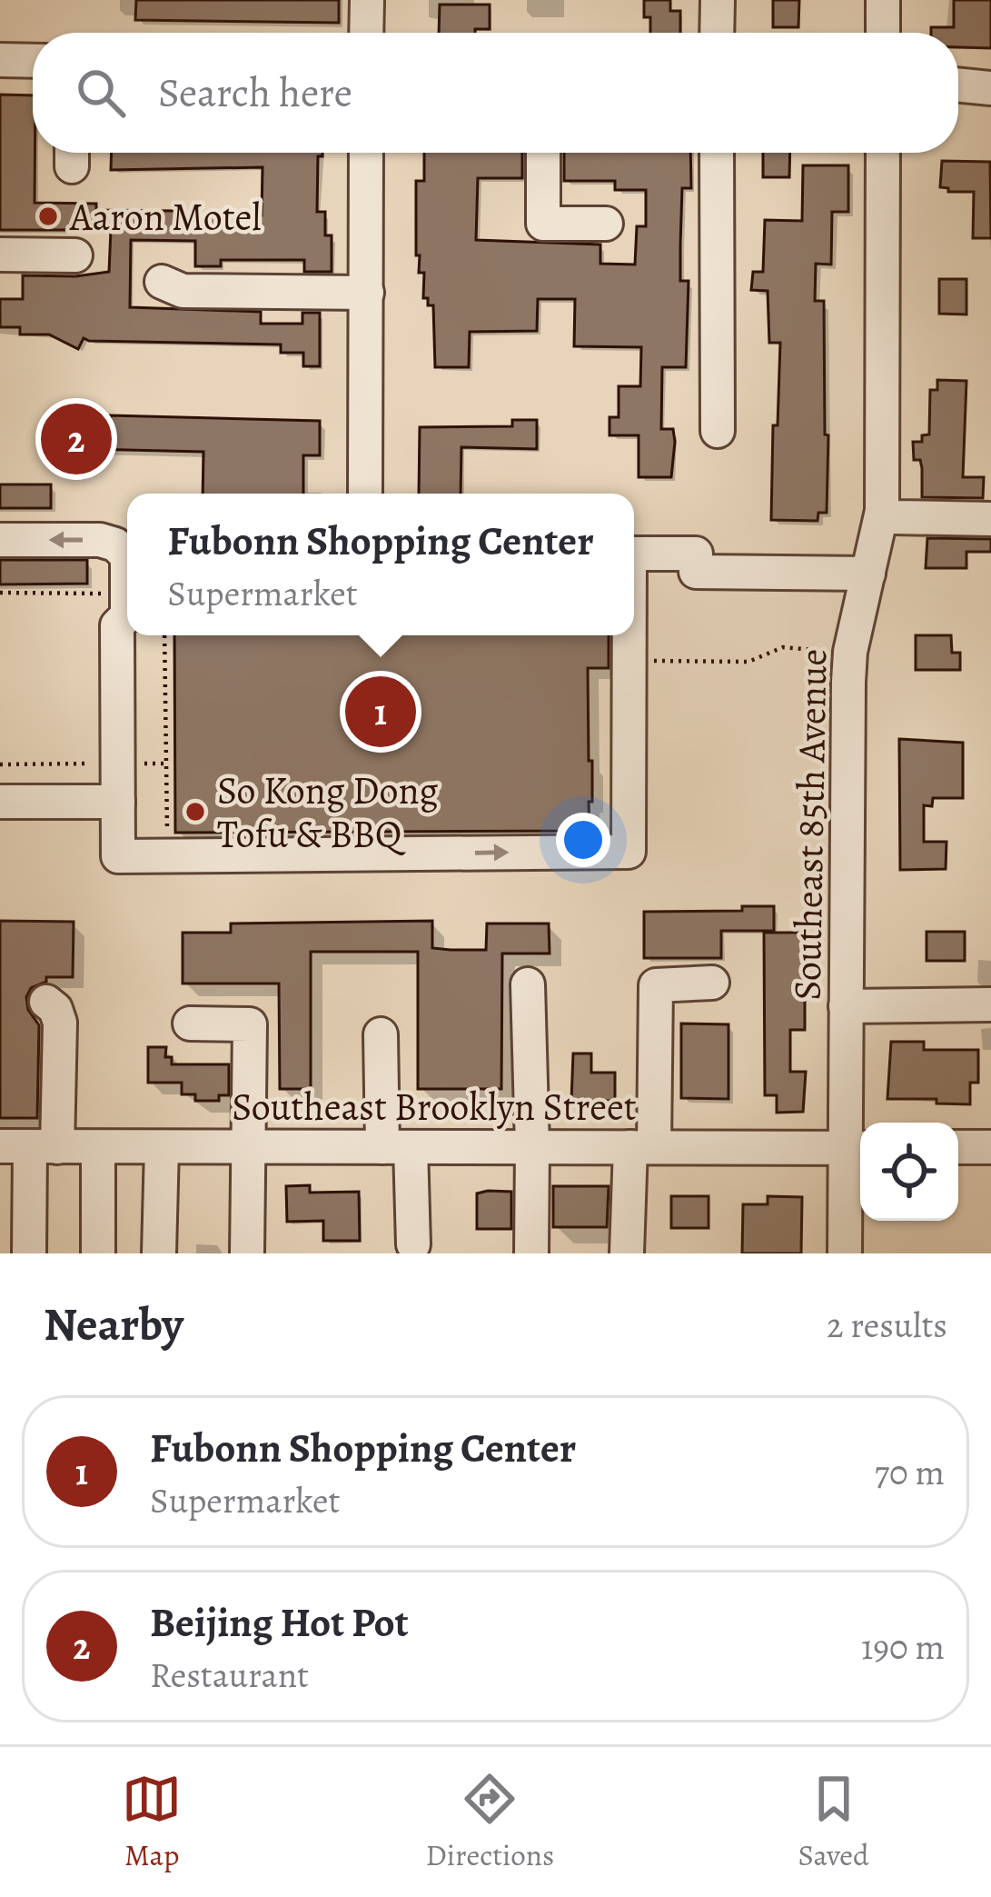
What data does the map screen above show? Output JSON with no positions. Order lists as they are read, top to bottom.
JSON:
{
  "streets": {
    "street": ["Southeast 85th Avenue", "Southeast Brooklyn Street"]
  },
  "crossings": [
    ["Southeast 85th Avenue", "Southeast Brooklyn Street"]
  ],
  "places": ["Aaron Motel", "So Kong Dong Tofu & BBQ"],
  "page": {
    "search": "Search here",
    "pins": ["2", "1"],
    "popup": ["Fubonn Shopping Center", "Supermarket"],
    "heading": ["Nearby", "2 results"],
    "list": [
      {
        "mark": "1",
        "name": "Fubonn Shopping Center",
        "note": "Supermarket",
        "value": "70 m"
      },
      {
        "mark": "2",
        "name": "Beijing Hot Pot",
        "note": "Restaurant",
        "value": "190 m"
      }
    ],
    "nav": ["Map", "Directions", "Saved"]
  }
}
